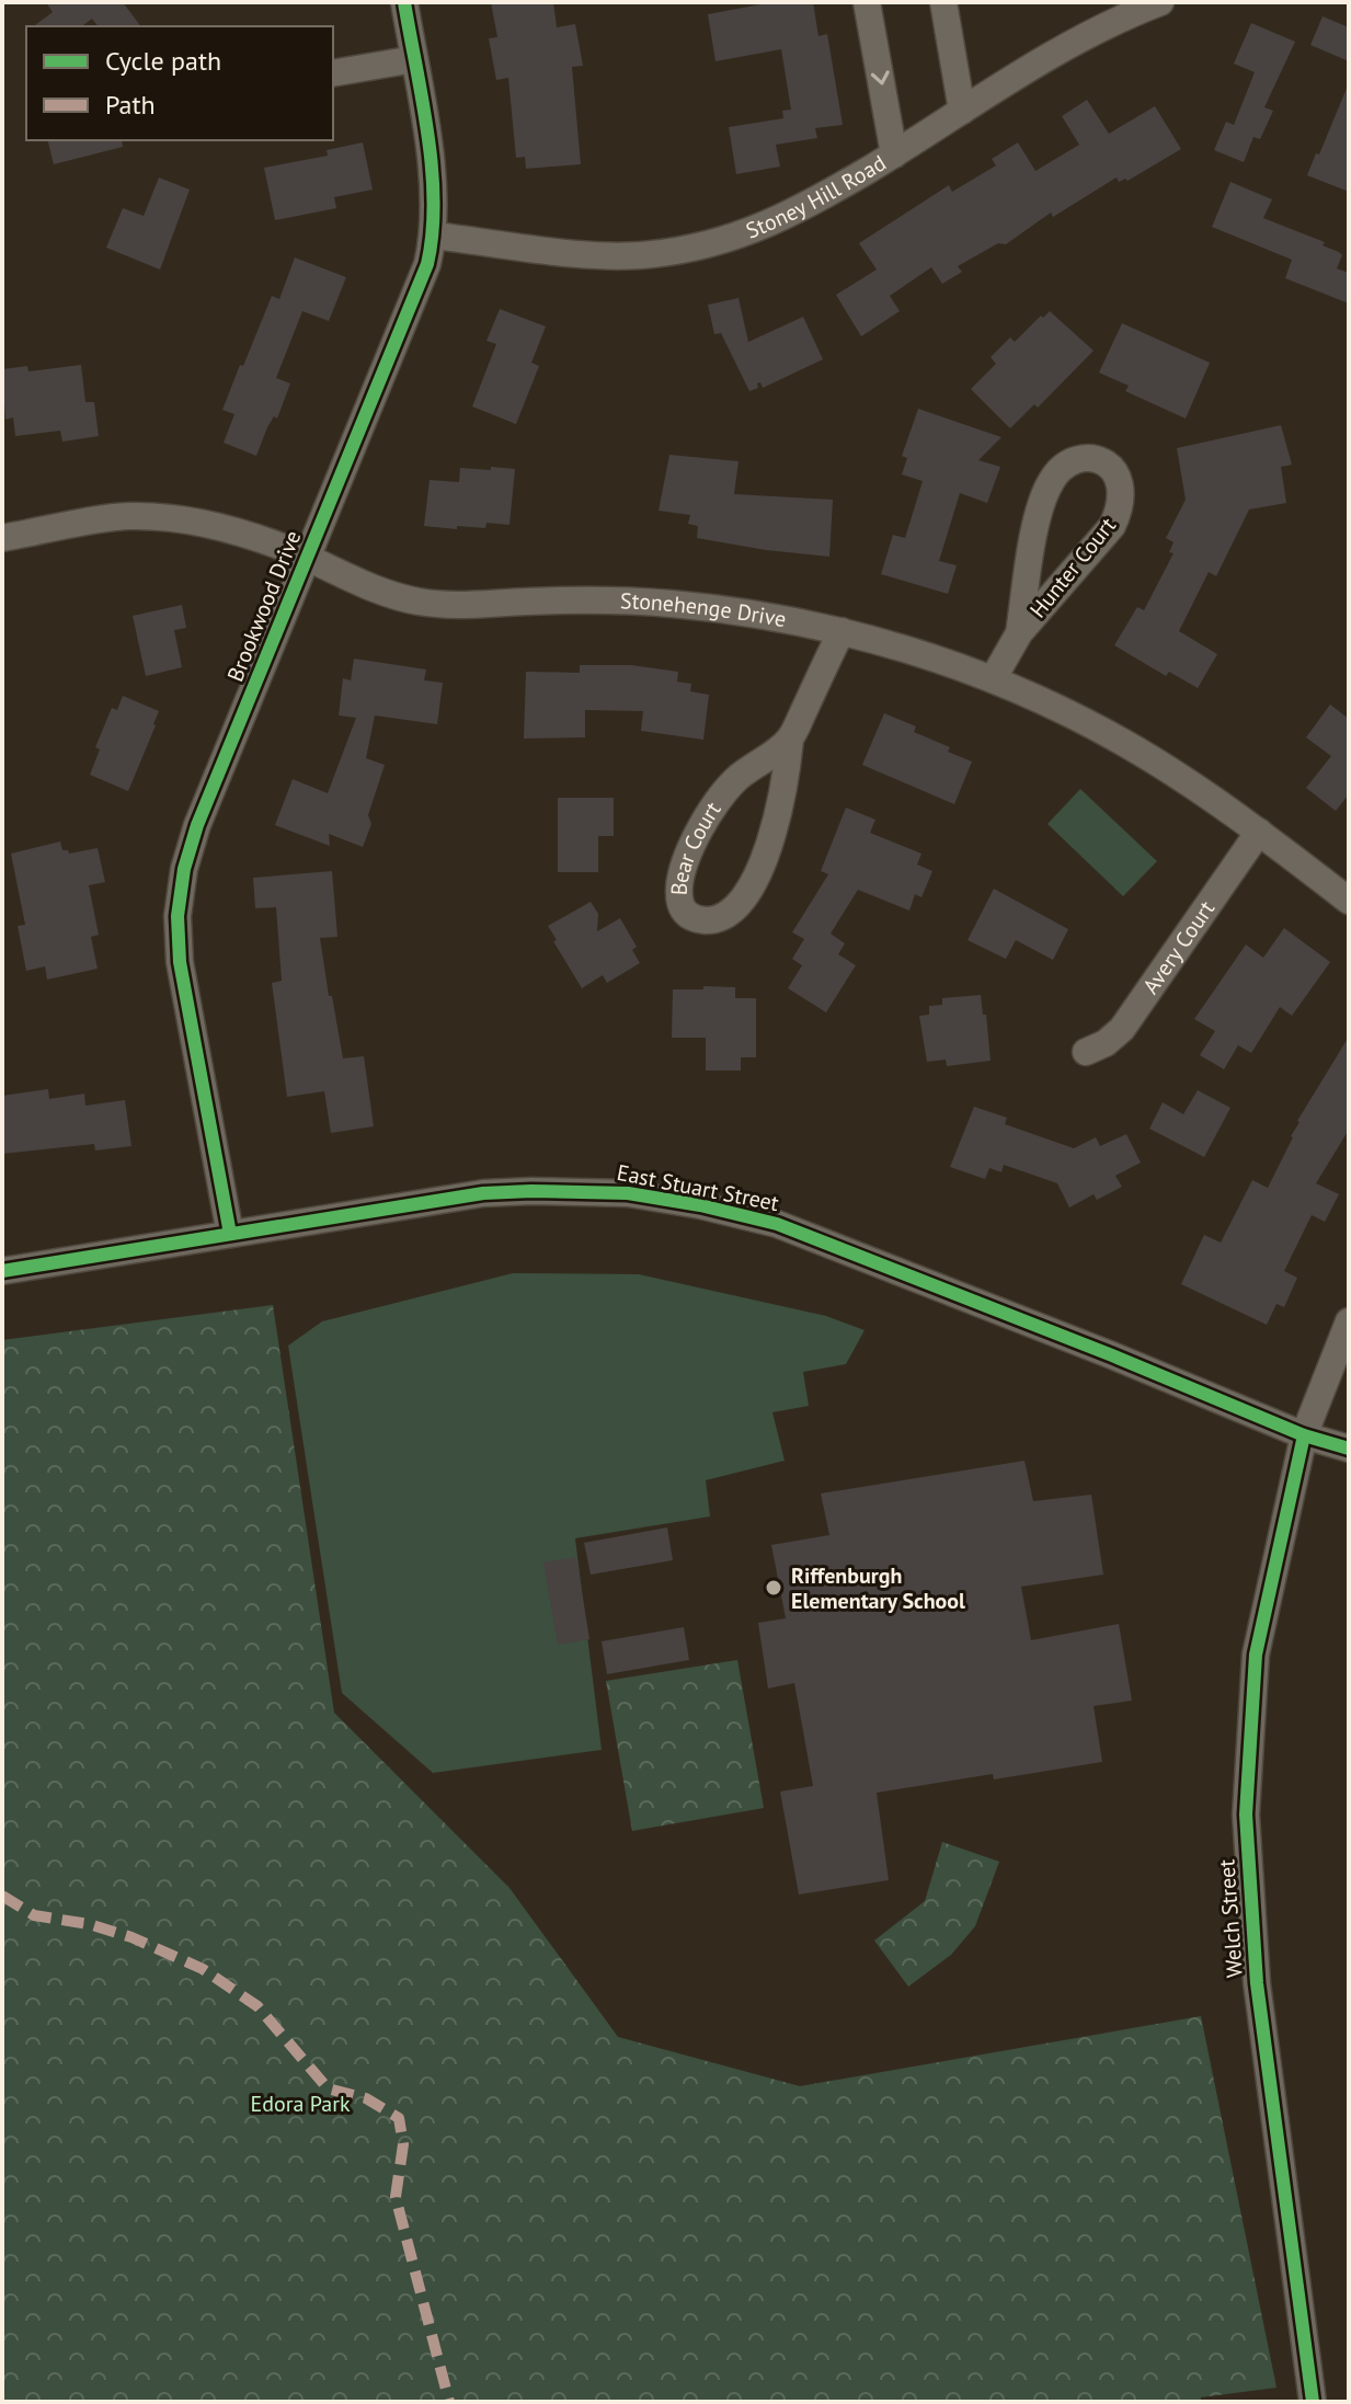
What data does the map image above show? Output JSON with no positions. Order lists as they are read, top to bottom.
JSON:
{
  "streets": {
    "street": [
      "Stoney Hill Road",
      "Hunter Court",
      "Brookwood Drive",
      "Stonehenge Drive",
      "Bear Court",
      "Avery Court",
      "East Stuart Street",
      "Welch Street"
    ]
  },
  "crossings": [
    ["Stoney Hill Road", "Brookwood Drive"],
    ["Hunter Court", "Stonehenge Drive"],
    ["Brookwood Drive", "Stonehenge Drive"],
    ["Brookwood Drive", "East Stuart Street"],
    ["Stonehenge Drive", "Bear Court"],
    ["Stonehenge Drive", "Avery Court"],
    ["East Stuart Street", "Welch Street"]
  ],
  "parks": ["Edora Park"],
  "places": ["Riffenburgh Elementary School"],
  "legend": ["Cycle path", "Path"]
}
